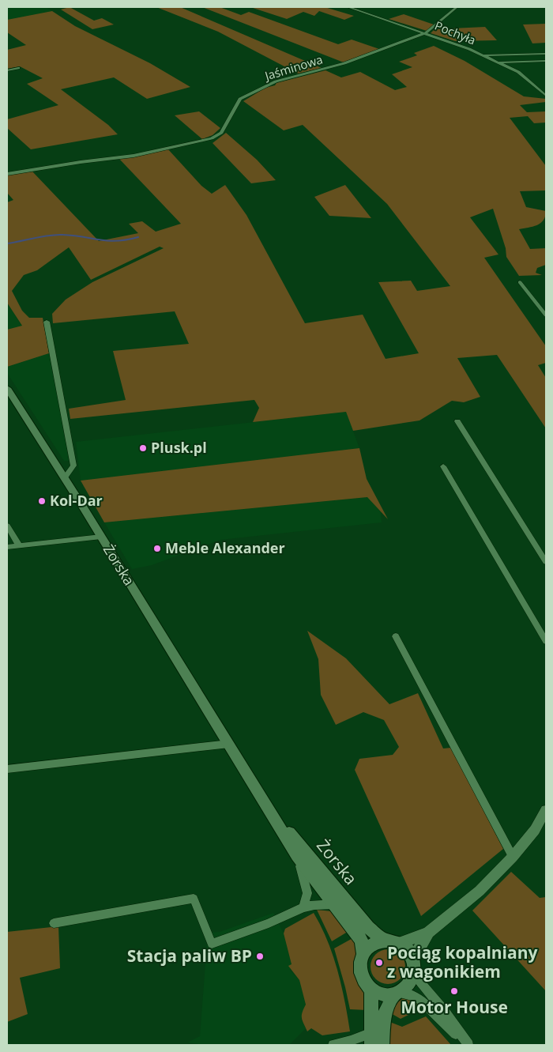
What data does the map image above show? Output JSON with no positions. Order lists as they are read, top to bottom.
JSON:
{
  "streets": {
    "main road": ["Żorska"],
    "street": ["Pochyła", "Jaśminowa"]
  },
  "crossings": [
    ["Pochyła", "Jaśminowa"]
  ],
  "places": [
    "Plusk.pl",
    "Kol-Dar",
    "Meble Alexander",
    "Stacja paliw BP",
    "Pociąg kopalniany z wagonikiem",
    "Motor House"
  ]
}
